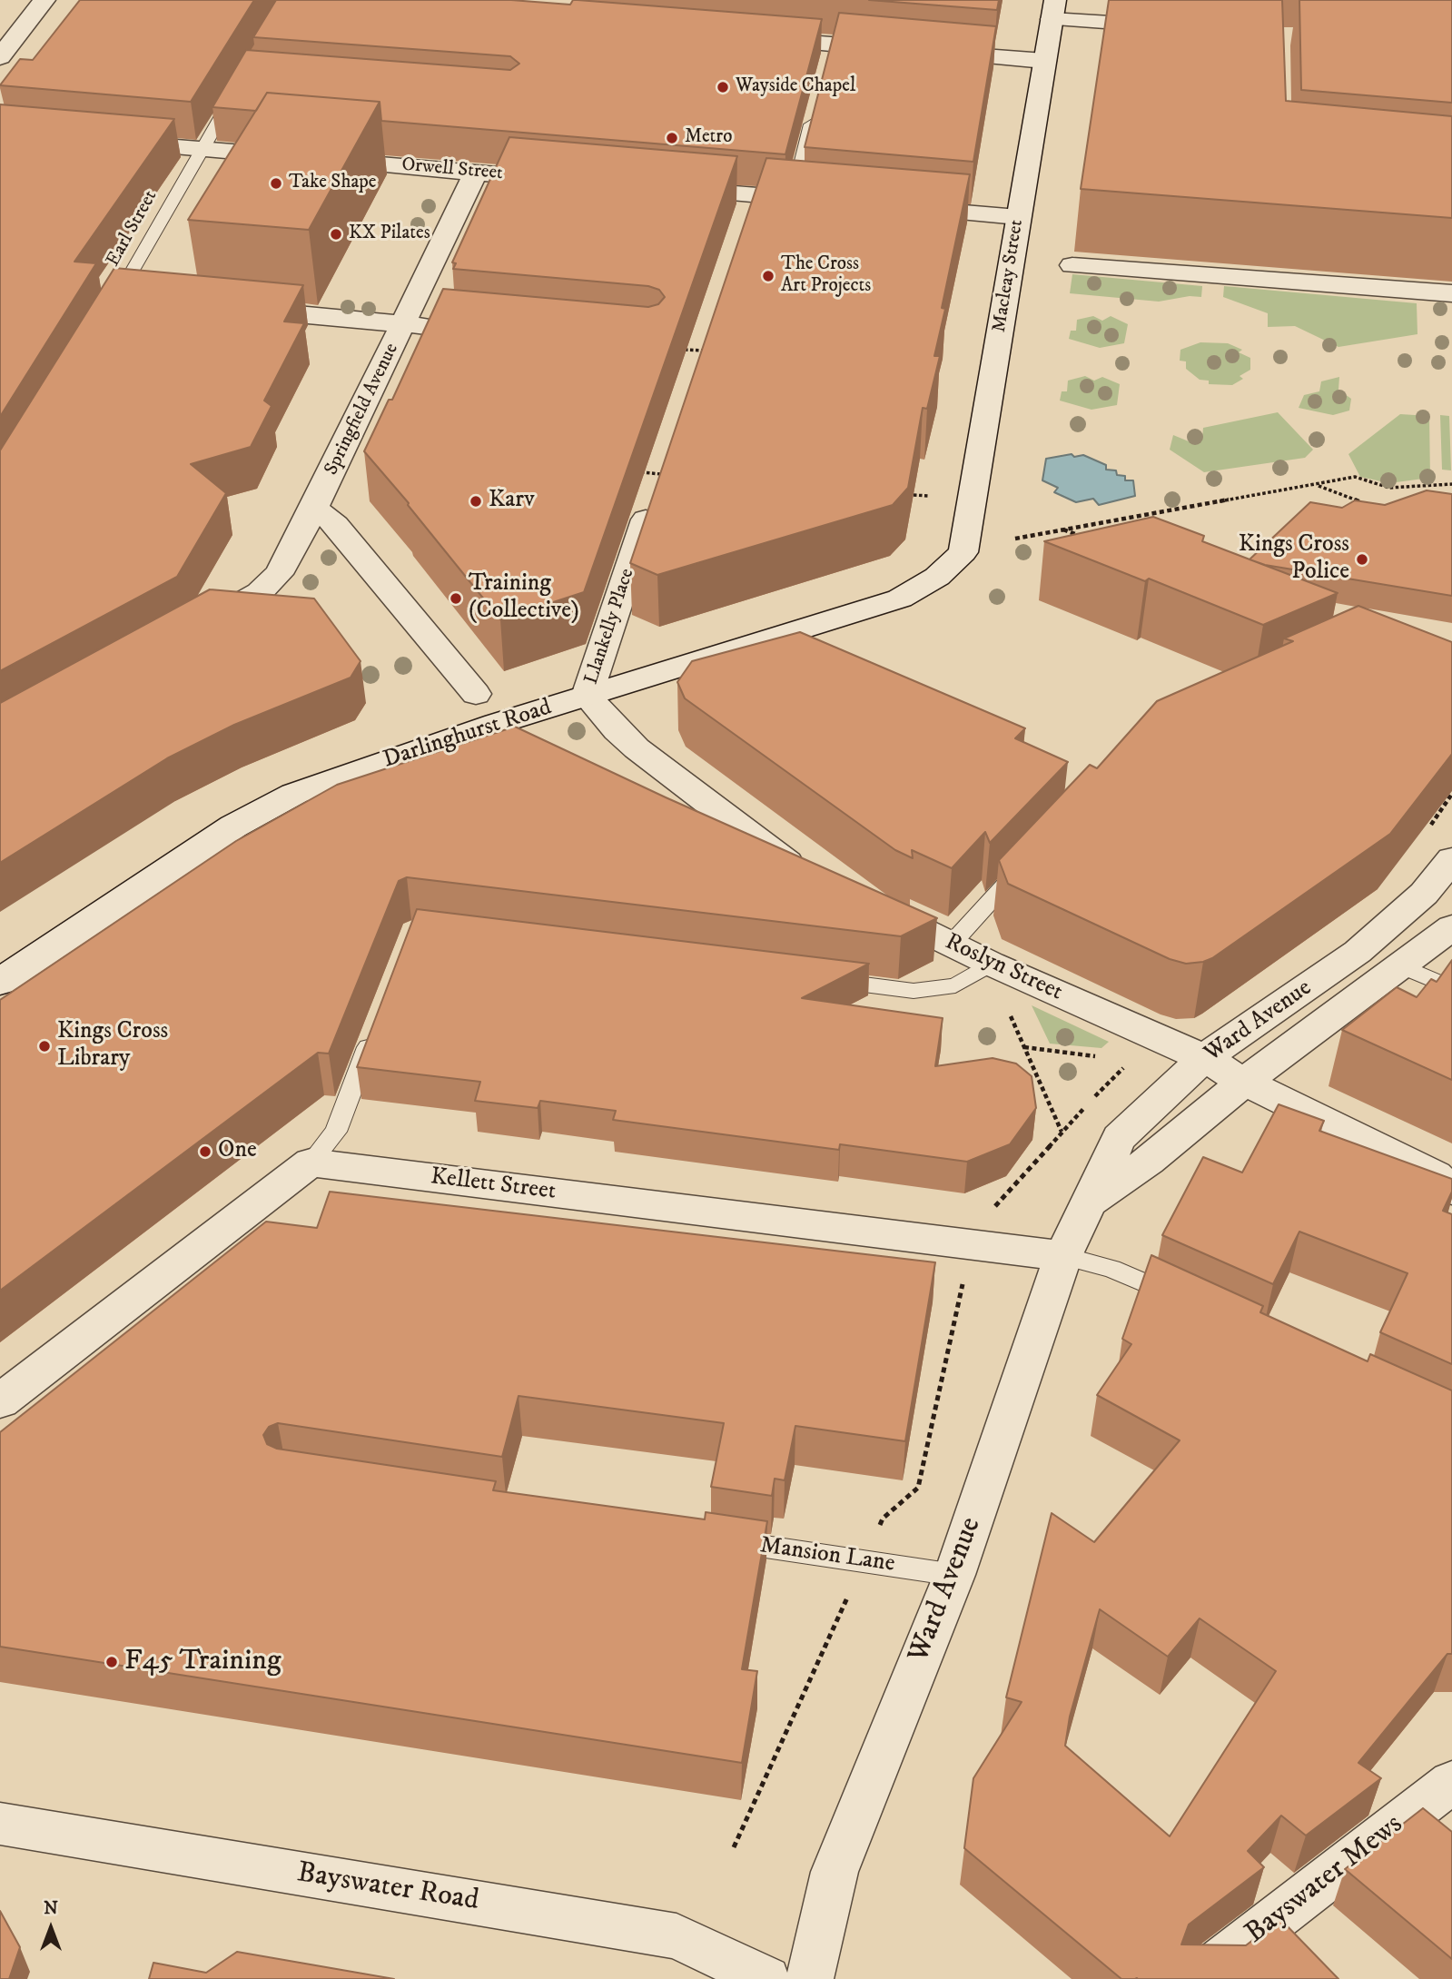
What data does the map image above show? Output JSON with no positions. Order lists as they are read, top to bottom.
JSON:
{
  "streets": {
    "street": [
      "Orwell Street",
      "Macleay Street",
      "Springfield Avenue",
      "Llankelly Place",
      "Darlinghurst Road",
      "Roslyn Street",
      "Ward Avenue",
      "Kellett Street",
      "Bayswater Mews",
      "Bayswater Road"
    ],
    "lane": ["Earl Street", "Mansion Lane"]
  },
  "crossings": [
    ["Orwell Street", "Earl Street"],
    ["Macleay Street", "Darlinghurst Road"],
    ["Llankelly Place", "Darlinghurst Road"],
    ["Roslyn Street", "Ward Avenue"],
    ["Ward Avenue", "Kellett Street"],
    ["Ward Avenue", "Mansion Lane"]
  ],
  "places": [
    "Wayside Chapel",
    "Metro",
    "Take Shape",
    "KX Pilates",
    "The Cross Art Projects",
    "Karv",
    "Kings Cross Police",
    "Training (Collective)",
    "Kings Cross Library",
    "One",
    "F45 Training"
  ],
  "north": "top"
}
